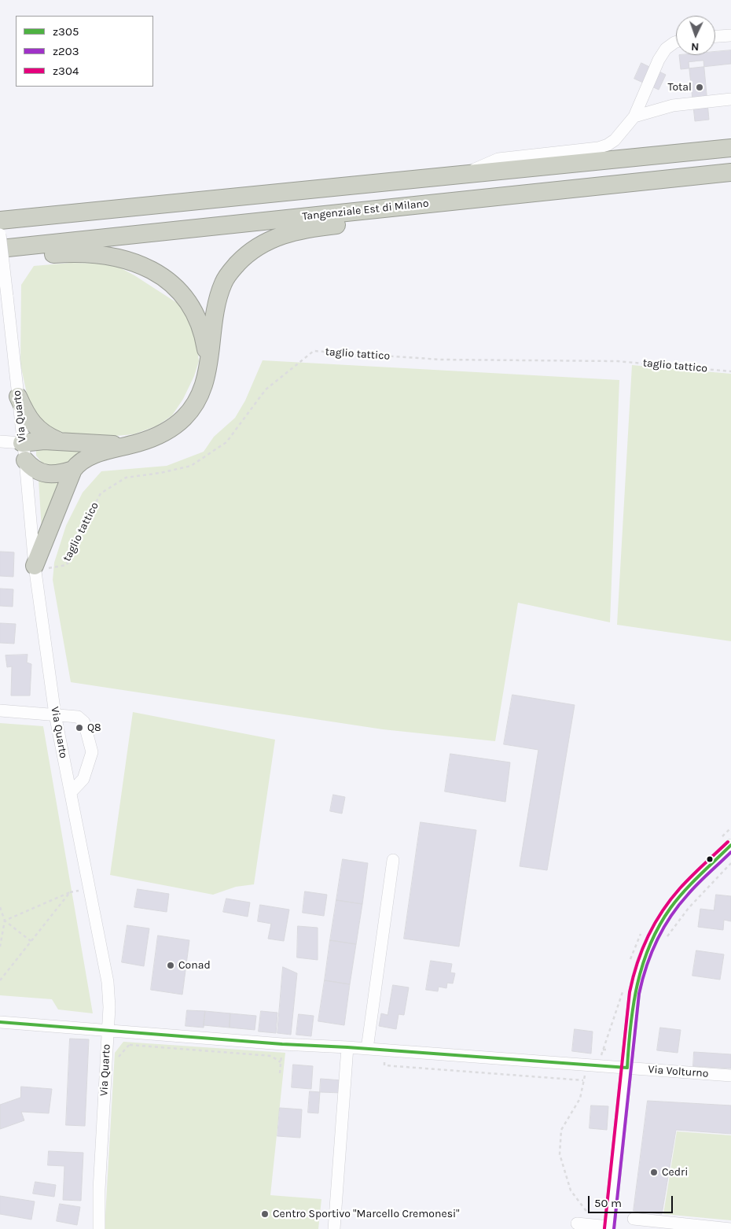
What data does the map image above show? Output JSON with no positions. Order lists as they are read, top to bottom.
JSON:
{
  "streets": {
    "highway": ["Tangenziale Est di Milano"],
    "street": ["Via Quarto", "Via Volturno"],
    "path": ["taglio tattico"]
  },
  "crossings": [
    ["taglio tattico", "Via Quarto"],
    ["Via Quarto", "Via Volturno"]
  ],
  "places": [
    "Total",
    "Q8",
    "Conad",
    "Cedri",
    "Centro Sportivo \"Marcello Cremonesi\""
  ],
  "lines": ["transit line z304", "transit line z305", "transit line z203"],
  "legend": ["z305", "z203", "z304"],
  "scale_bar": "50 m",
  "north": "bottom"
}
